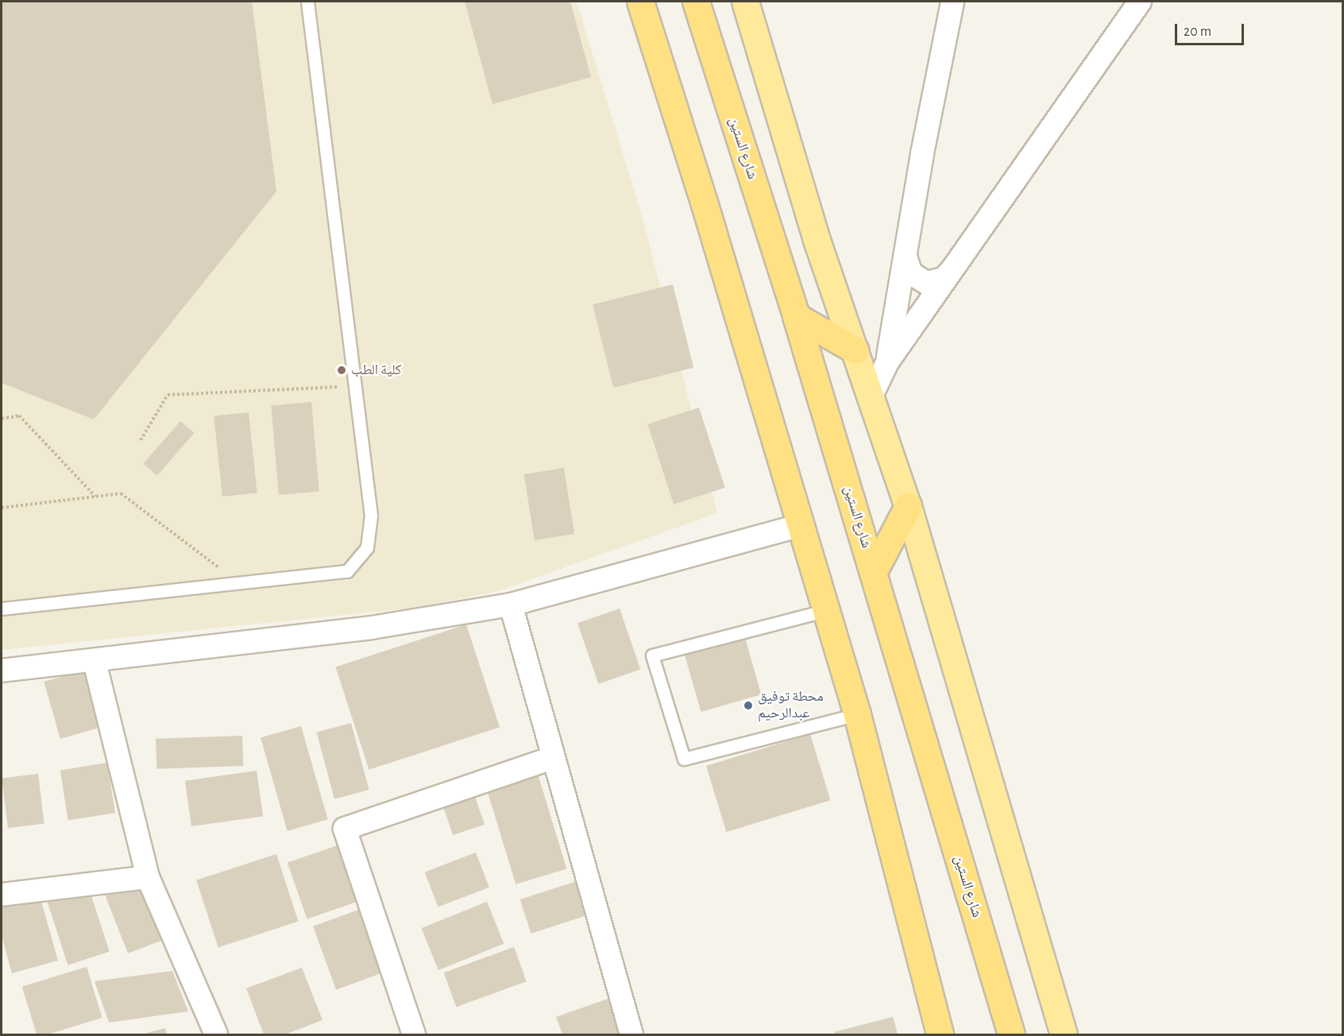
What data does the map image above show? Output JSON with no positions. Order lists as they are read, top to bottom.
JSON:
{
  "streets": {
    "highway": ["شارع الستين"]
  },
  "places": ["كلية الطب", "محطة توفيق عبدالرحيم"],
  "scale_bar": "20 m"
}
